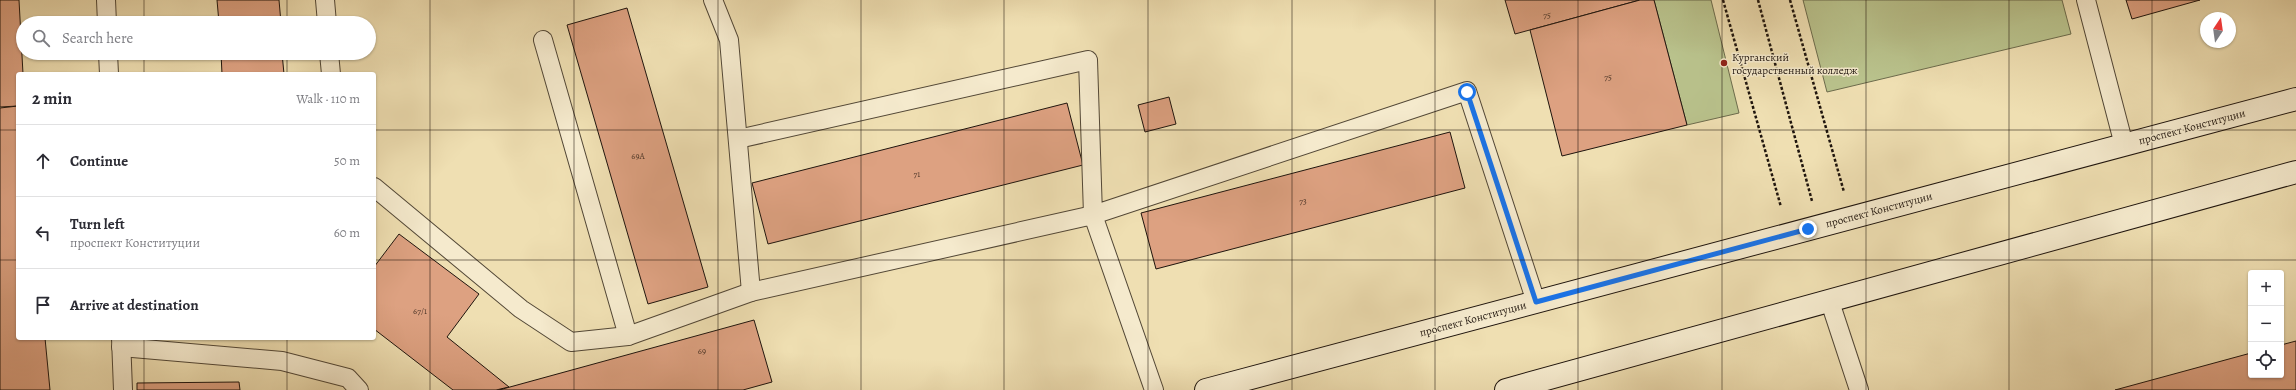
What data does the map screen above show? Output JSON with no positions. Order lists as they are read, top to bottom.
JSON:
{
  "streets": {
    "main road": ["проспект Конституции"]
  },
  "places": ["Курганский государственный колледж"],
  "house_numbers": [
    "75",
    "75",
    "69А",
    "71",
    "73",
    "67/1",
    "69"
  ],
  "north": "top",
  "page": {
    "search": "Search here",
    "heading": ["2 min", "Walk · 110 m"],
    "list": [
      ["Continue", "50 m"],
      ["Turn left", "проспект Конституции", "60 m"],
      "Arrive at destination"
    ],
    "map_buttons": ["+", "−"]
  }
}
